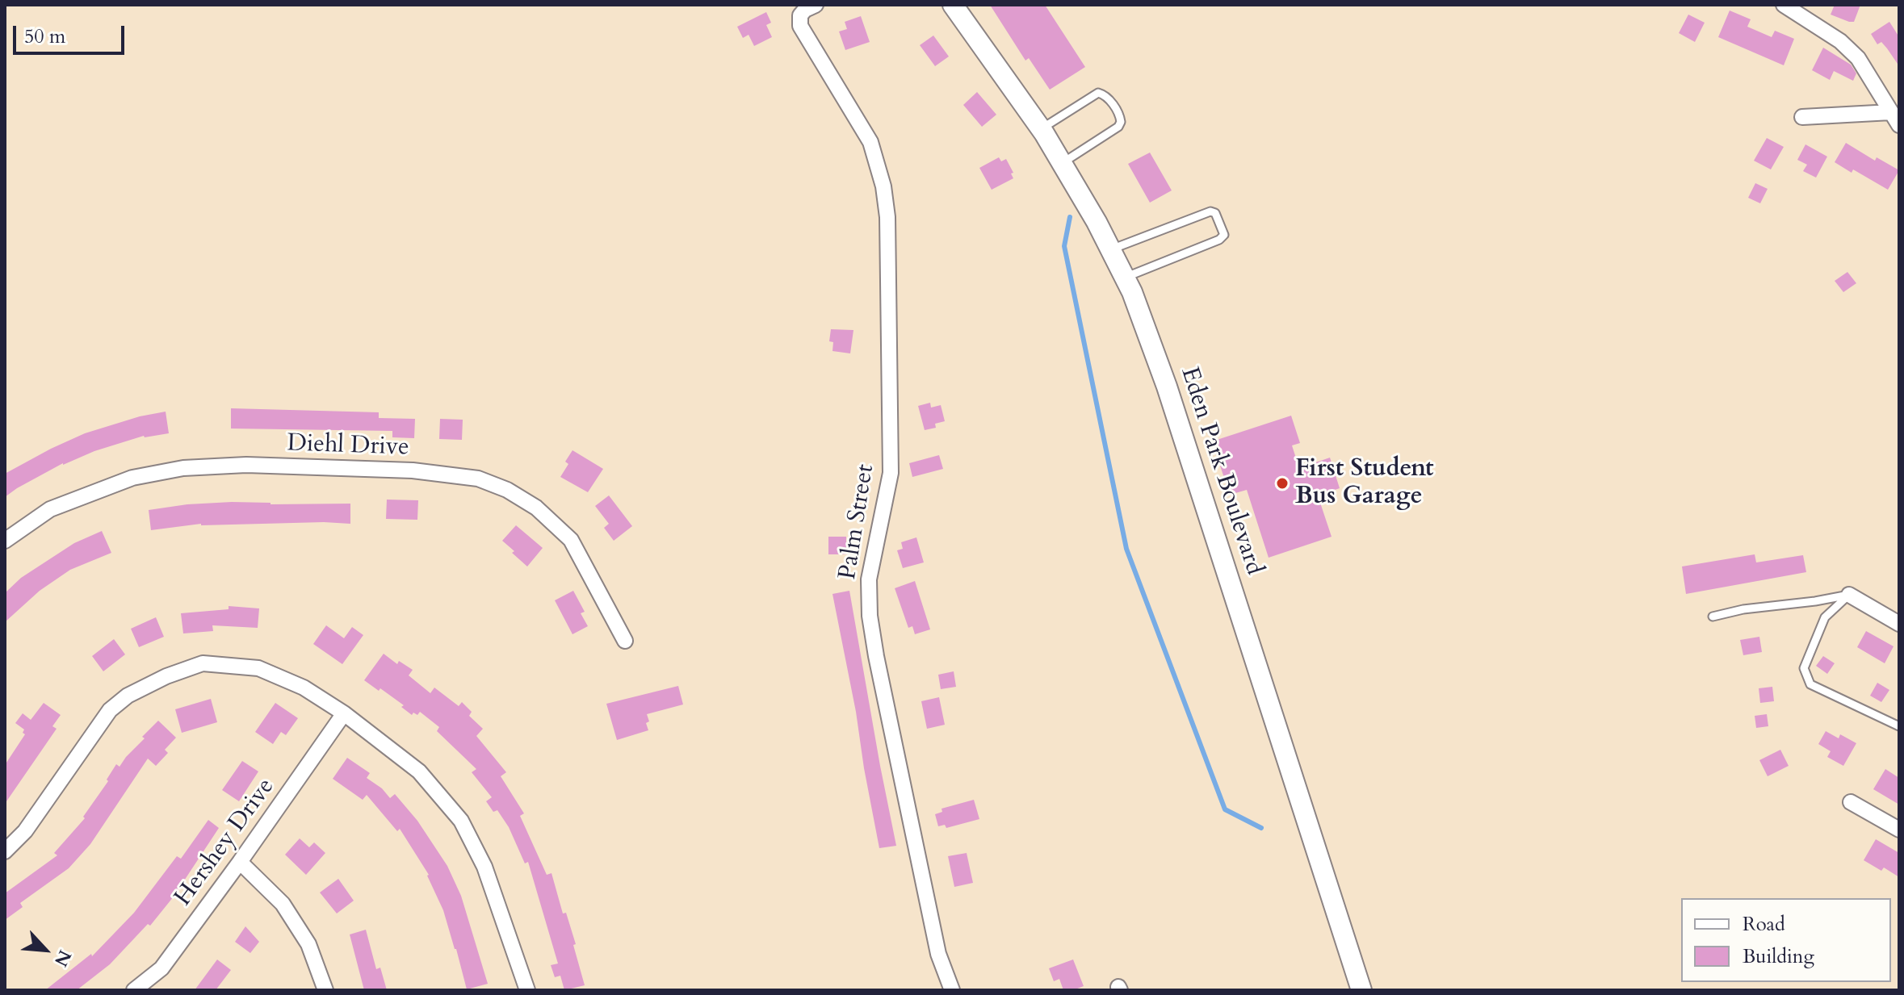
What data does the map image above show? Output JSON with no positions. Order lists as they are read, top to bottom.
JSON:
{
  "streets": {
    "main road": ["Eden Park Boulevard"],
    "street": ["Diehl Drive", "Palm Street", "Hershey Drive"]
  },
  "places": ["First Student Bus Garage"],
  "legend": ["Road", "Building"],
  "scale_bar": "50 m",
  "north": "bottom right"
}
